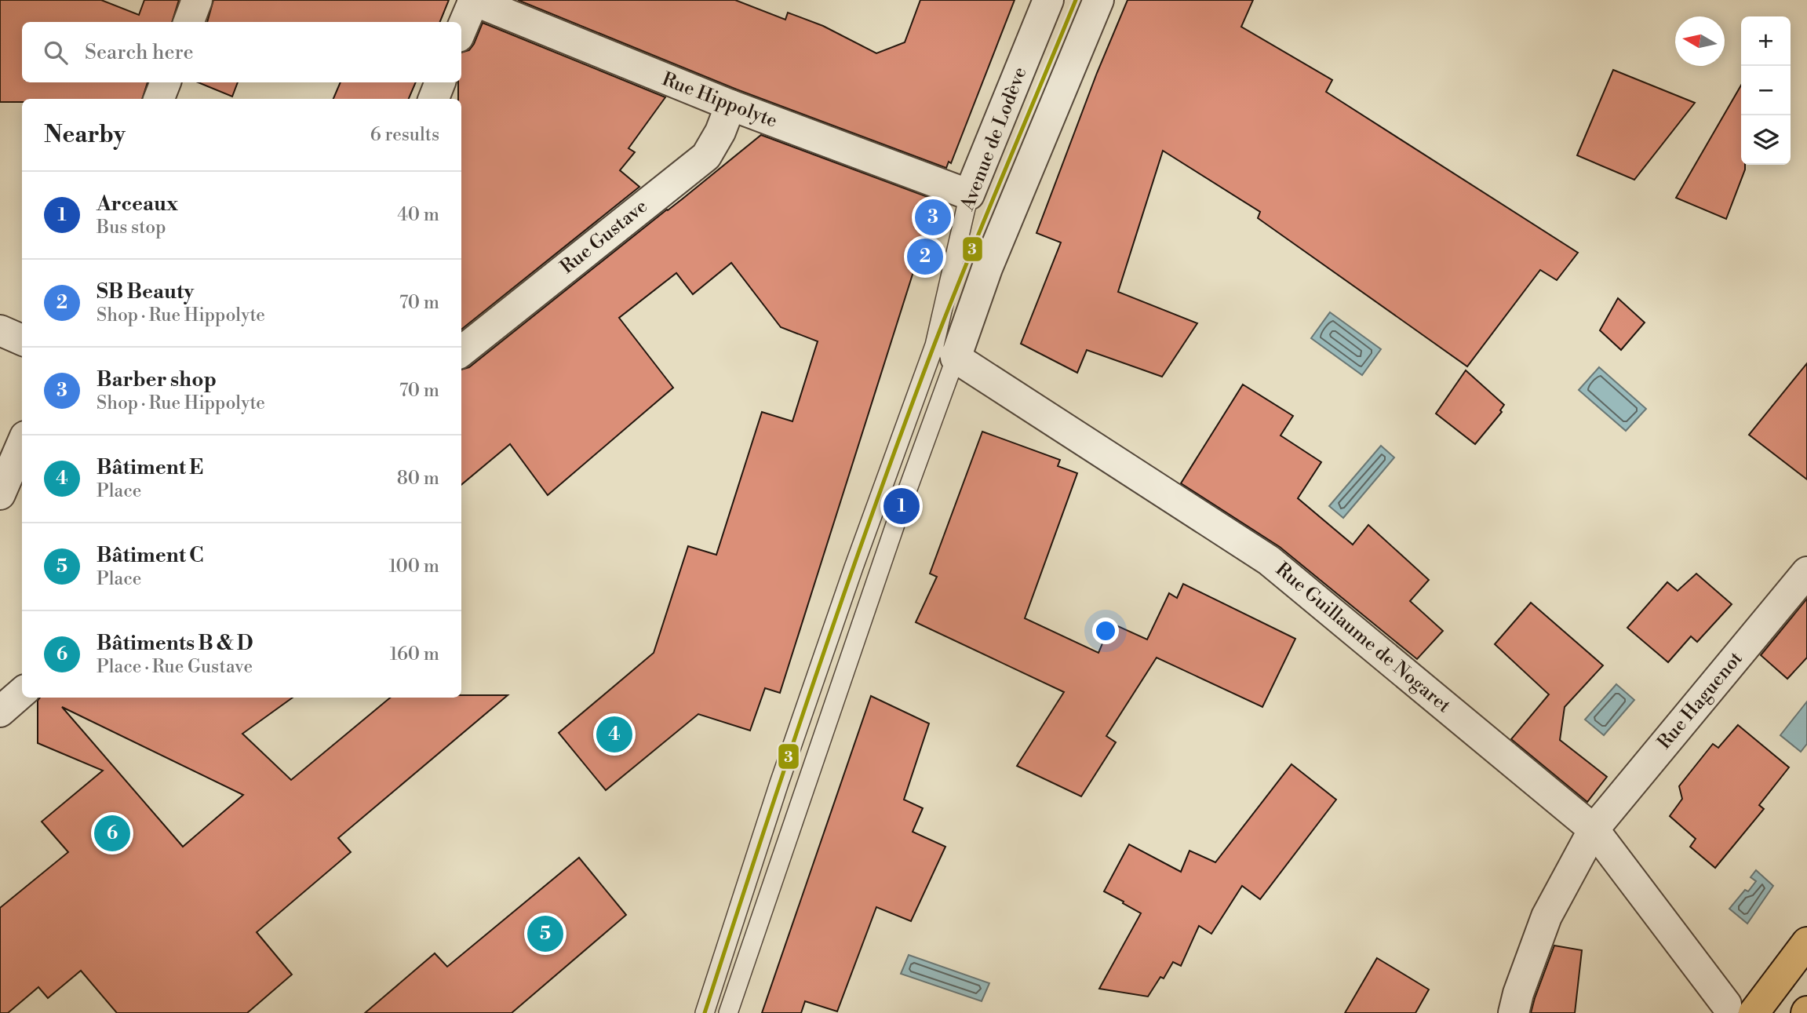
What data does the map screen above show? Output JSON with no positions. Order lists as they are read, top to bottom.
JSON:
{
  "streets": {
    "street": [
      "Rue Hippolyte",
      "Avenue de Lodève",
      "Rue Gustave",
      "Rue Guillaume de Nogaret",
      "Rue Haguenot"
    ]
  },
  "crossings": [
    ["Rue Hippolyte", "Avenue de Lodève"],
    ["Rue Hippolyte", "Rue Gustave"],
    ["Avenue de Lodève", "Rue Guillaume de Nogaret"],
    ["Rue Guillaume de Nogaret", "Rue Haguenot"]
  ],
  "lines": ["transit line 3"],
  "north": "left",
  "page": {
    "map_buttons": ["+", "−"],
    "search": "Search here",
    "heading": ["Nearby", "6 results"],
    "list": [
      {
        "mark": "1",
        "name": "Arceaux",
        "note": "Bus stop",
        "value": "40 m"
      },
      {
        "mark": "2",
        "name": "SB Beauty",
        "note": "Shop · Rue Hippolyte",
        "value": "70 m"
      },
      {
        "mark": "3",
        "name": "Barber shop",
        "note": "Shop · Rue Hippolyte",
        "value": "70 m"
      },
      {
        "mark": "4",
        "name": "Bâtiment E",
        "note": "Place",
        "value": "80 m"
      },
      {
        "mark": "5",
        "name": "Bâtiment C",
        "note": "Place",
        "value": "100 m"
      },
      {
        "mark": "6",
        "name": "Bâtiments B & D",
        "note": "Place · Rue Gustave",
        "value": "160 m"
      }
    ],
    "pins": [
      "3",
      "2",
      "1",
      "4",
      "6",
      "5"
    ]
  }
}
